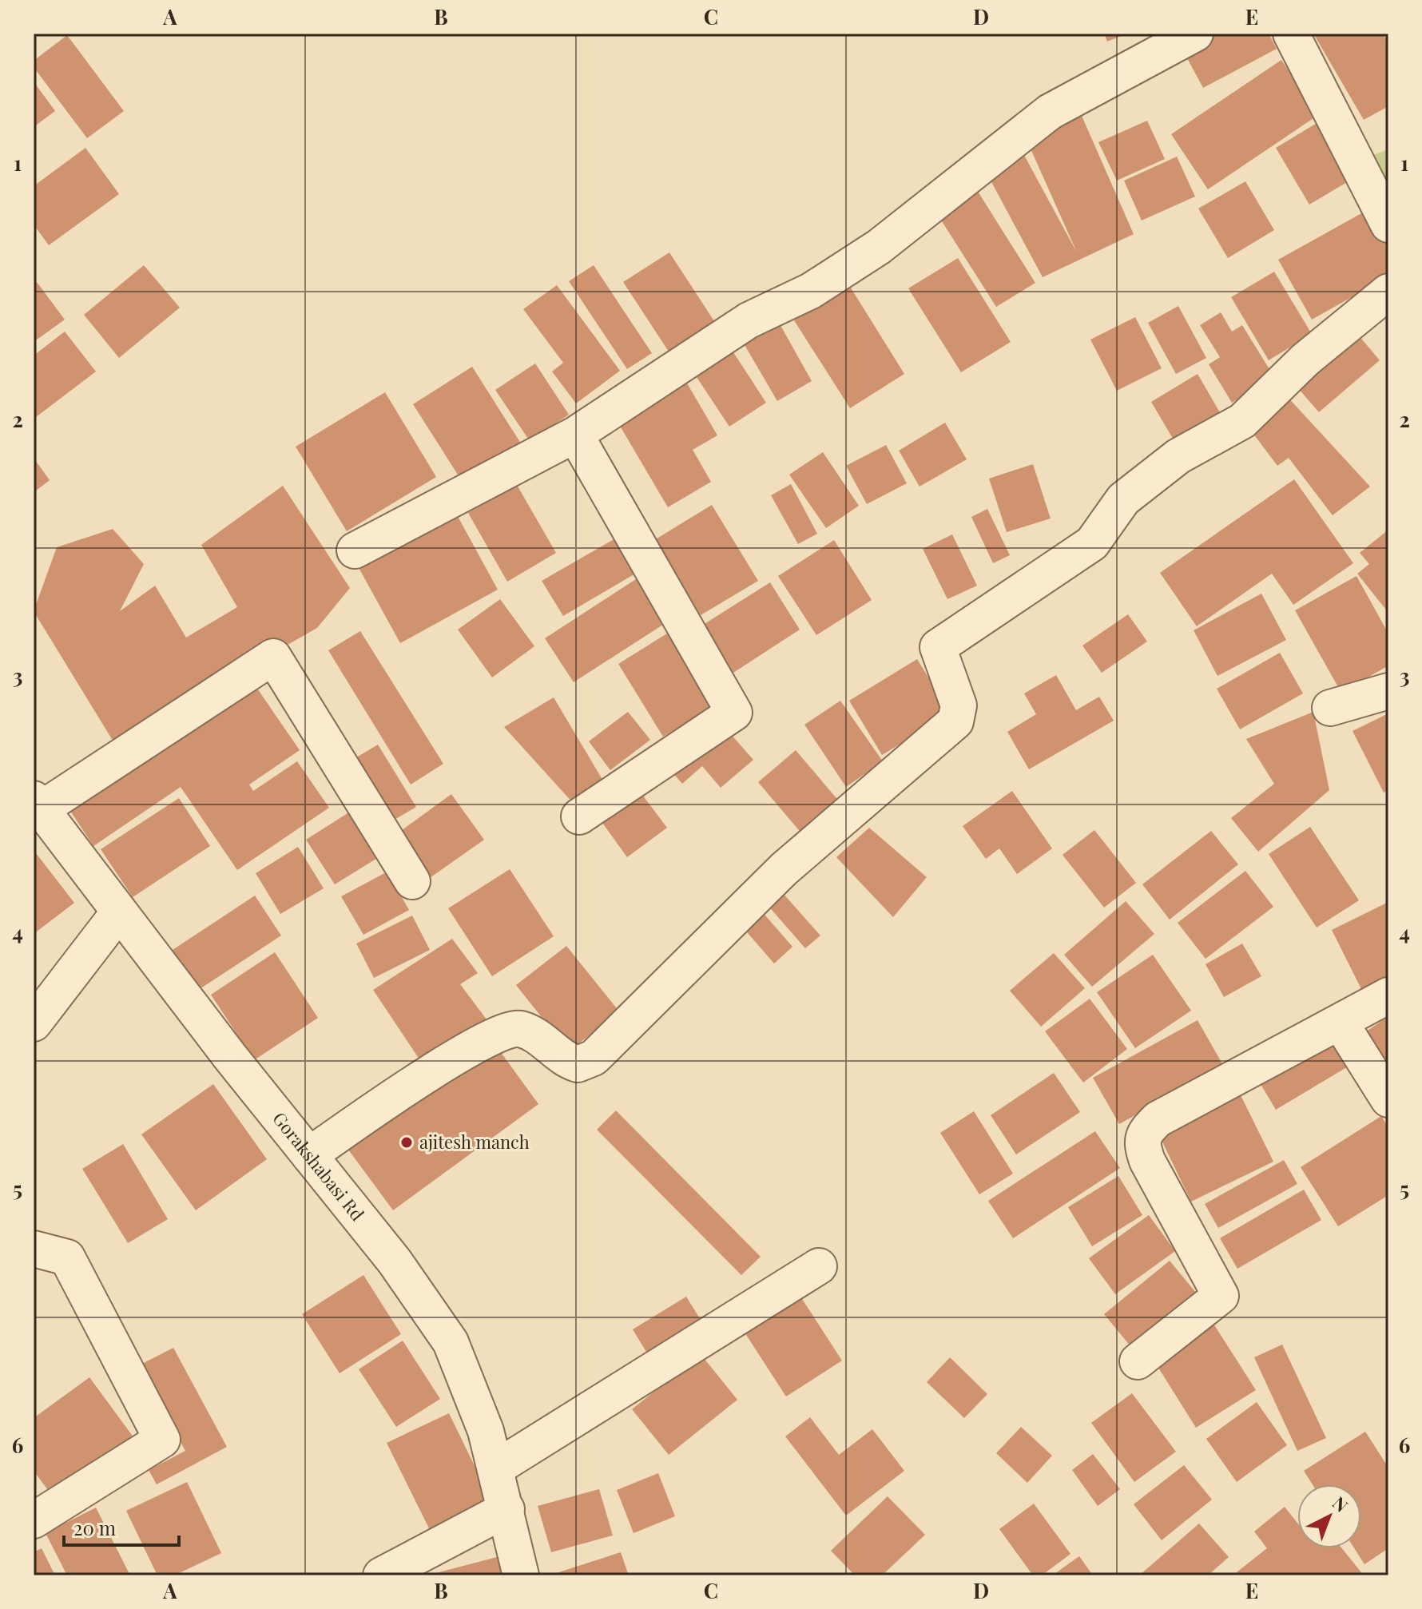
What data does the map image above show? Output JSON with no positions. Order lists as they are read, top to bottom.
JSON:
{
  "streets": {
    "street": ["Gorakshabasi Rd"]
  },
  "places": ["ajitesh manch"],
  "scale_bar": "20 m",
  "north": "top right",
  "grid": {
    "columns": [
      "A",
      "B",
      "C",
      "D",
      "E"
    ],
    "rows": [
      "1",
      "2",
      "3",
      "4",
      "5",
      "6"
    ]
  }
}
